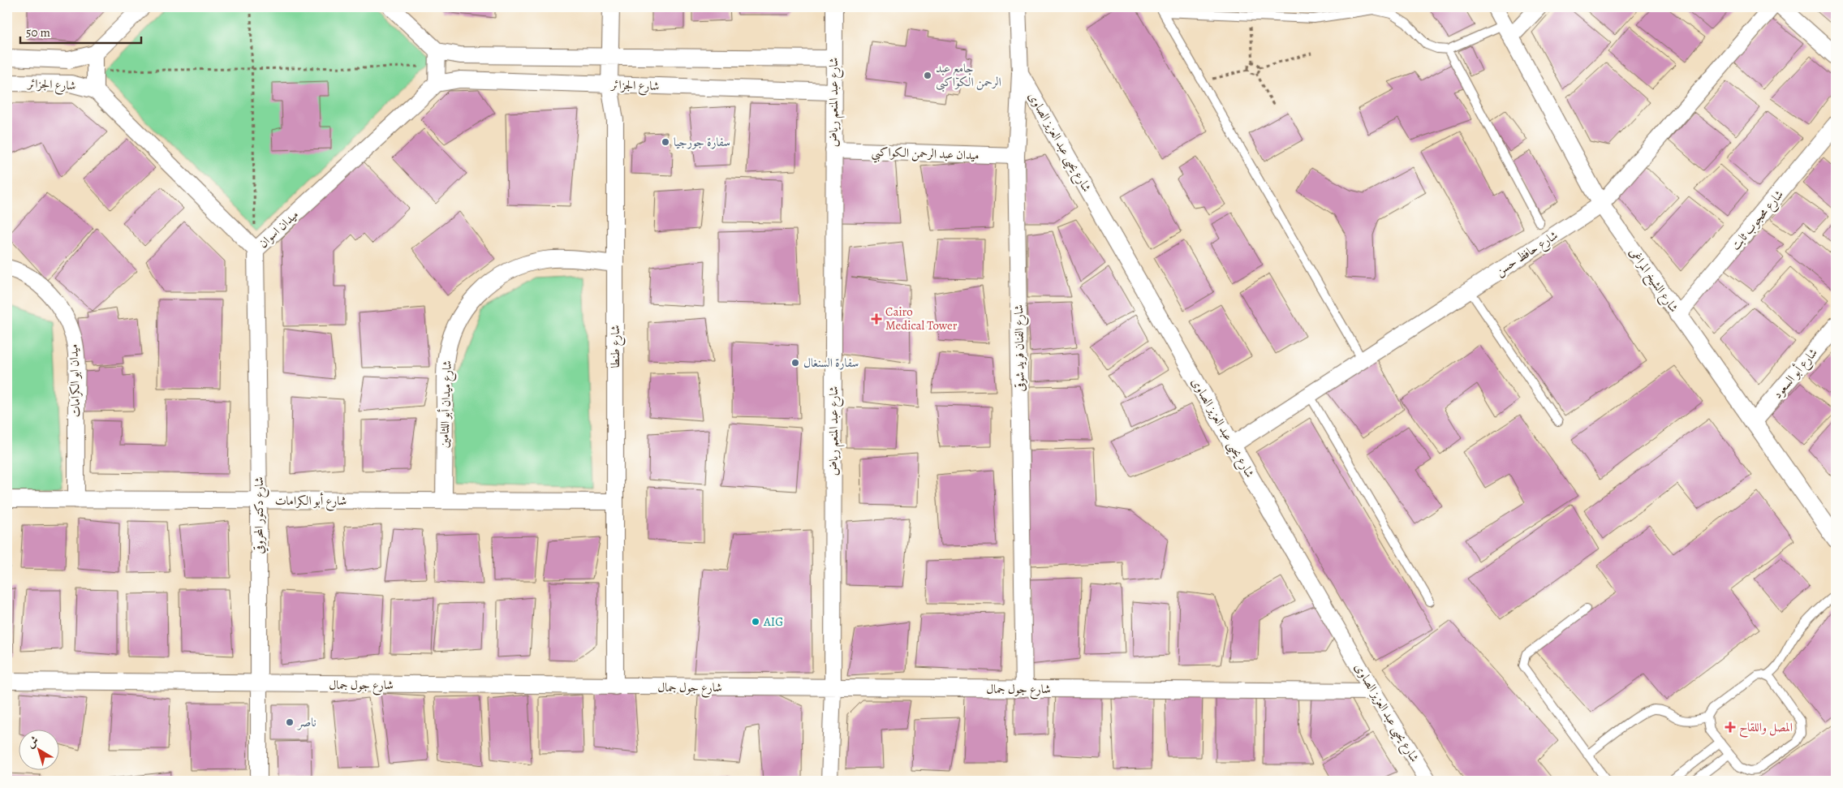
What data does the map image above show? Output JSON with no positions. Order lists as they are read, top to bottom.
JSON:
{
  "streets": {
    "street": [
      "شارع الجزائر",
      "شارع عبد المنعم رياض",
      "شارع يحيى عبد العزيز الصاوى",
      "ميدان عبد الرحمن الكواكبي",
      "شارع محجوب ثابت",
      "ميدان اسوان",
      "شارع حافظ حسن",
      "شارع الشيخ المراغى",
      "شارع طنطا",
      "شارع الفنان فريد شوقى",
      "شارع أبو السعود",
      "ميدان ابو الكرامات",
      "شارع ميدان أبو اللثامين",
      "شارع أبو الكرامات",
      "شارع دكتور المحروقي",
      "شارع جول جمال"
    ]
  },
  "crossings": [
    ["شارع الجزائر", "شارع عبد المنعم رياض"],
    ["شارع الجزائر", "ميدان اسوان"],
    ["شارع الجزائر", "شارع طنطا"],
    ["شارع عبد المنعم رياض", "ميدان عبد الرحمن الكواكبي"],
    ["شارع عبد المنعم رياض", "شارع جول جمال"],
    ["شارع يحيى عبد العزيز الصاوى", "شارع حافظ حسن"],
    ["شارع يحيى عبد العزيز الصاوى", "شارع الفنان فريد شوقى"],
    ["شارع يحيى عبد العزيز الصاوى", "شارع جول جمال"],
    ["ميدان عبد الرحمن الكواكبي", "شارع الفنان فريد شوقى"],
    ["شارع محجوب ثابت", "شارع الشيخ المراغى"],
    ["ميدان اسوان", "شارع دكتور المحروقي"],
    ["شارع حافظ حسن", "شارع الشيخ المراغى"],
    ["شارع الشيخ المراغى", "شارع أبو السعود"],
    ["شارع طنطا", "شارع ميدان أبو اللثامين"],
    ["شارع طنطا", "شارع أبو الكرامات"],
    ["شارع طنطا", "شارع جول جمال"],
    ["شارع الفنان فريد شوقى", "شارع جول جمال"],
    ["ميدان ابو الكرامات", "شارع أبو الكرامات"],
    ["شارع ميدان أبو اللثامين", "شارع أبو الكرامات"],
    ["شارع أبو الكرامات", "شارع دكتور المحروقي"],
    ["شارع دكتور المحروقي", "شارع جول جمال"]
  ],
  "places": {
    "other": [
      "جامع عبد الرحمن الكواكبى",
      "سفارة جورجيا",
      "سفارة السنغال",
      "AIG",
      "ناصر"
    ],
    "health": ["Cairo Medical Tower", "المصل واللقاح"]
  },
  "scale_bar": "50 m",
  "north": "top left"
}
